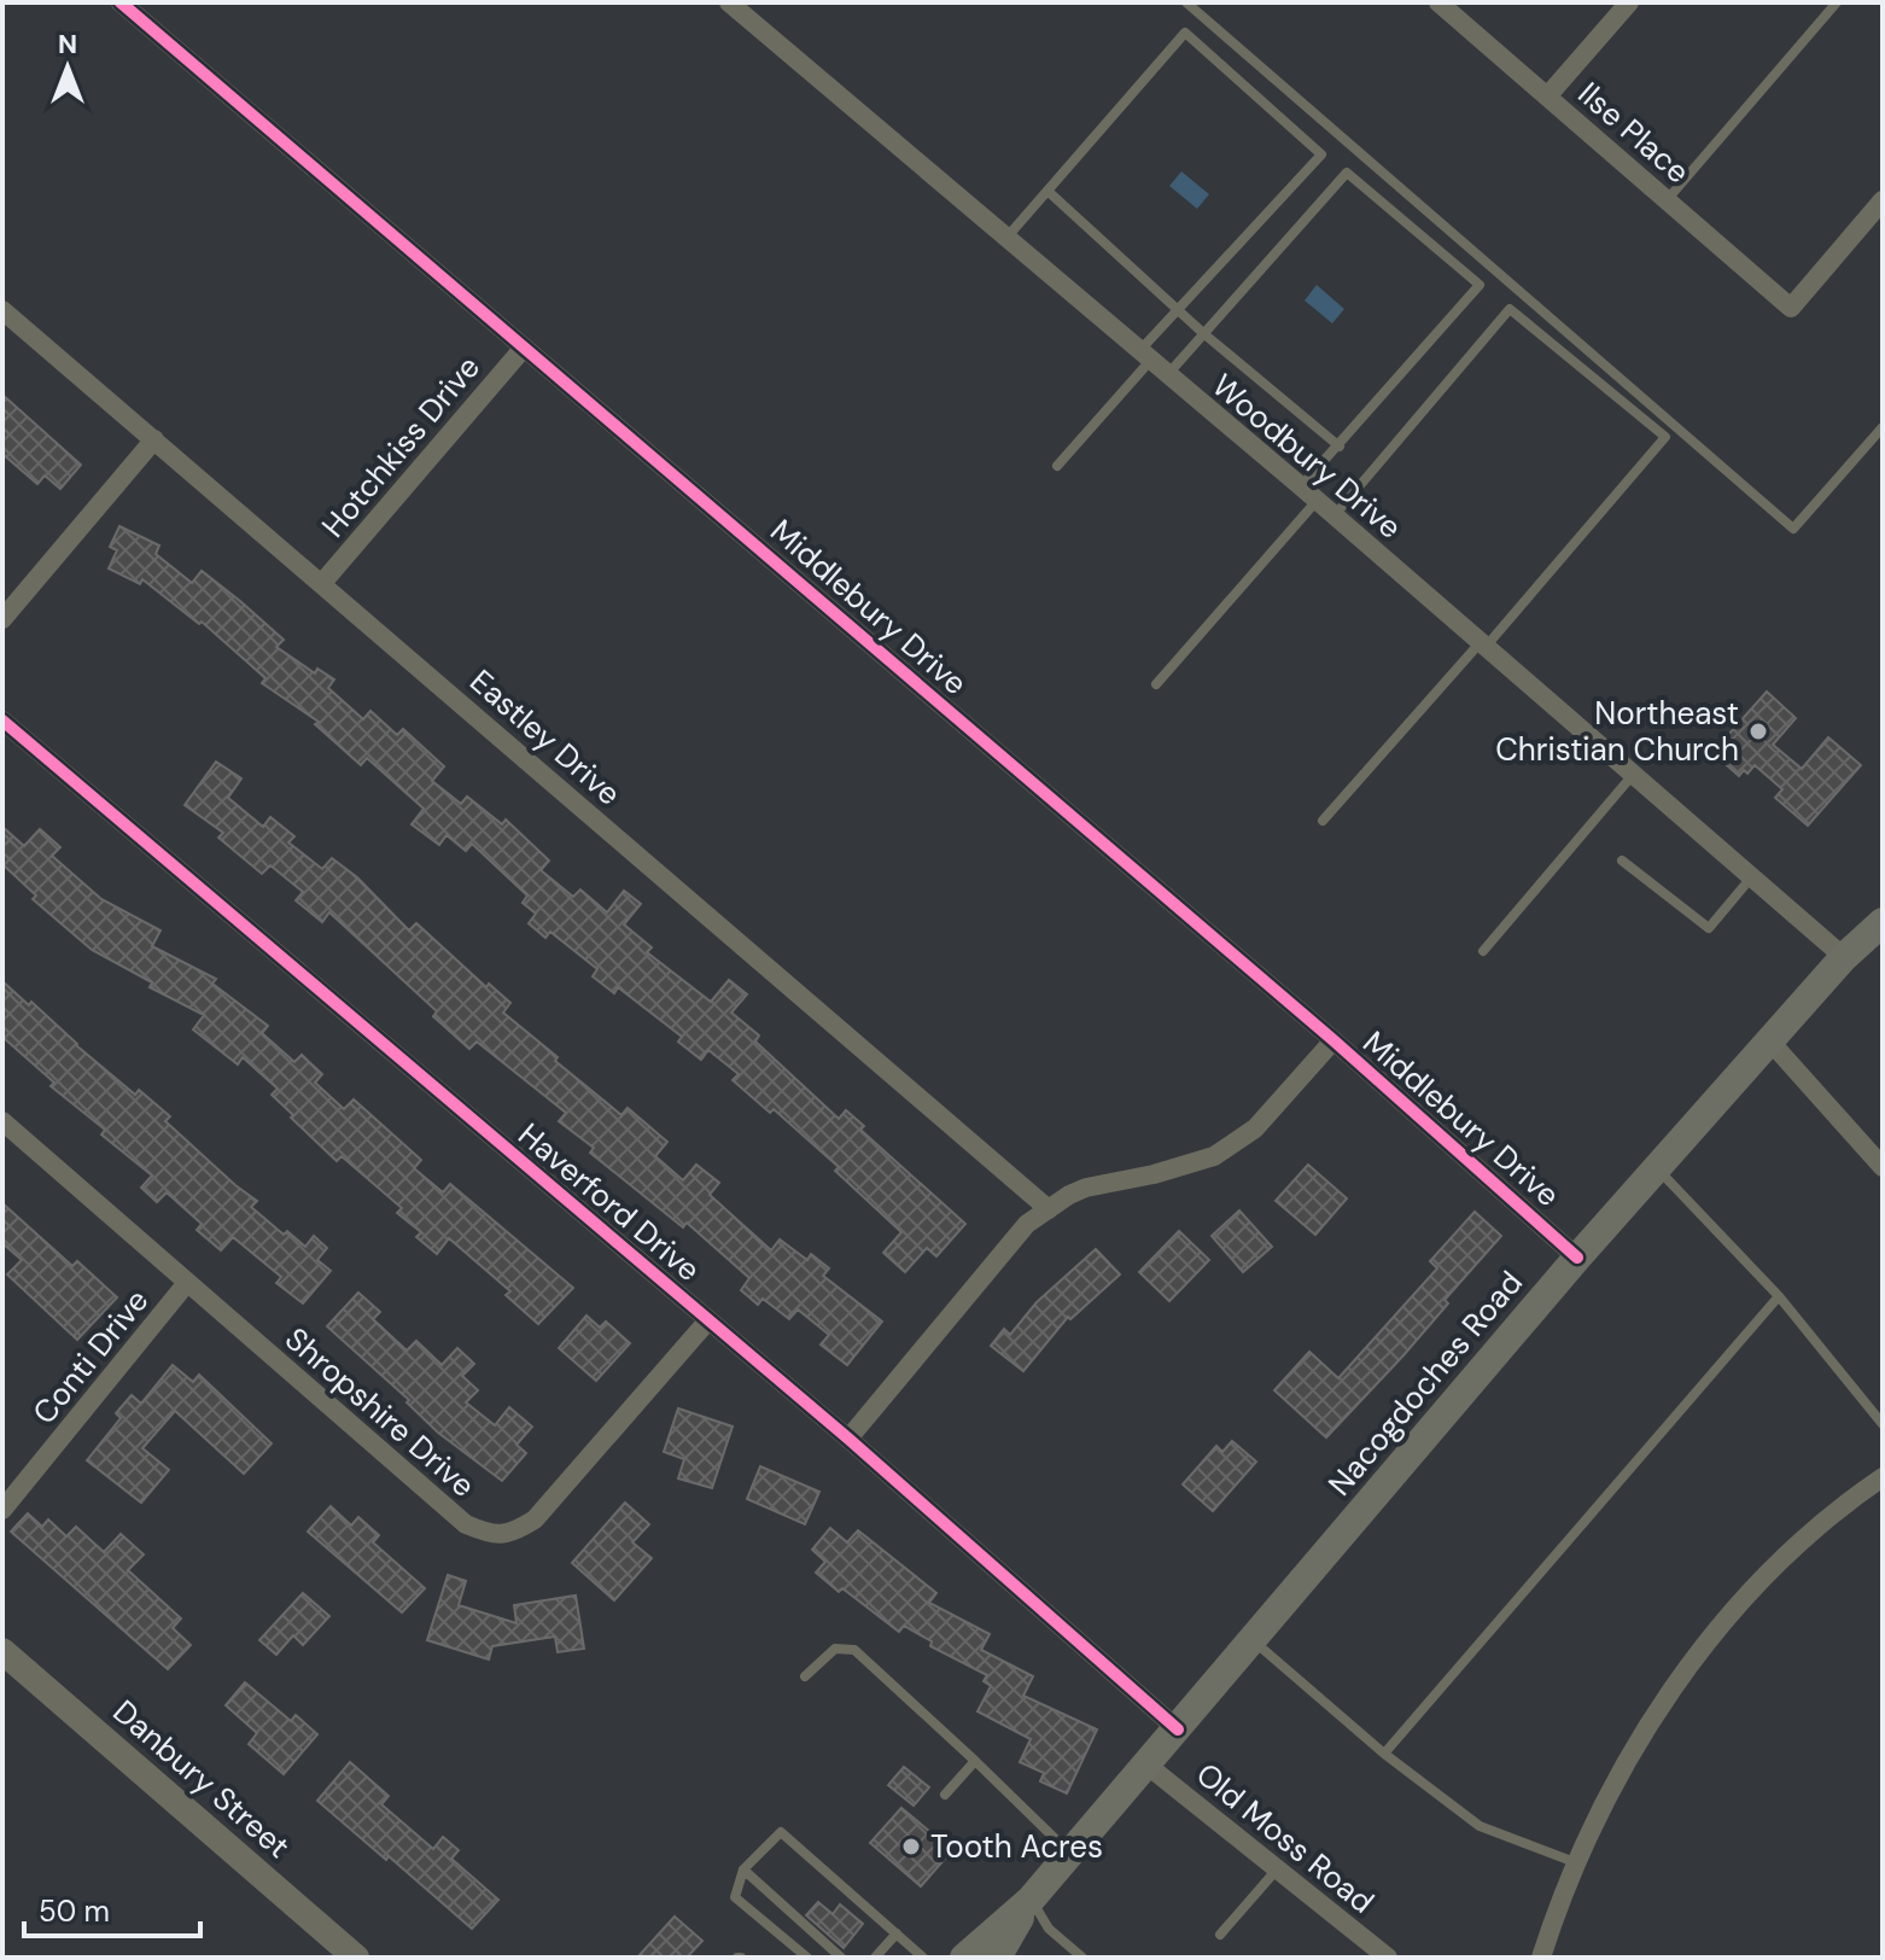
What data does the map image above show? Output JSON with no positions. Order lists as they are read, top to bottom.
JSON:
{
  "streets": {
    "main road": ["Nacogdoches Road"],
    "street": [
      "Ilse Place",
      "Hotchkiss Drive",
      "Woodbury Drive",
      "Middlebury Drive",
      "Eastley Drive",
      "Haverford Drive",
      "Conti Drive",
      "Shropshire Drive",
      "Danbury Street",
      "Old Moss Road"
    ]
  },
  "crossings": [
    ["Hotchkiss Drive", "Middlebury Drive"],
    ["Hotchkiss Drive", "Eastley Drive"],
    ["Woodbury Drive", "Nacogdoches Road"],
    ["Middlebury Drive", "Nacogdoches Road"],
    ["Haverford Drive", "Nacogdoches Road"],
    ["Haverford Drive", "Shropshire Drive"],
    ["Conti Drive", "Shropshire Drive"],
    ["Nacogdoches Road", "Old Moss Road"]
  ],
  "places": ["Northeast Christian Church", "Tooth Acres"],
  "scale_bar": "50 m",
  "north": "top"
}
